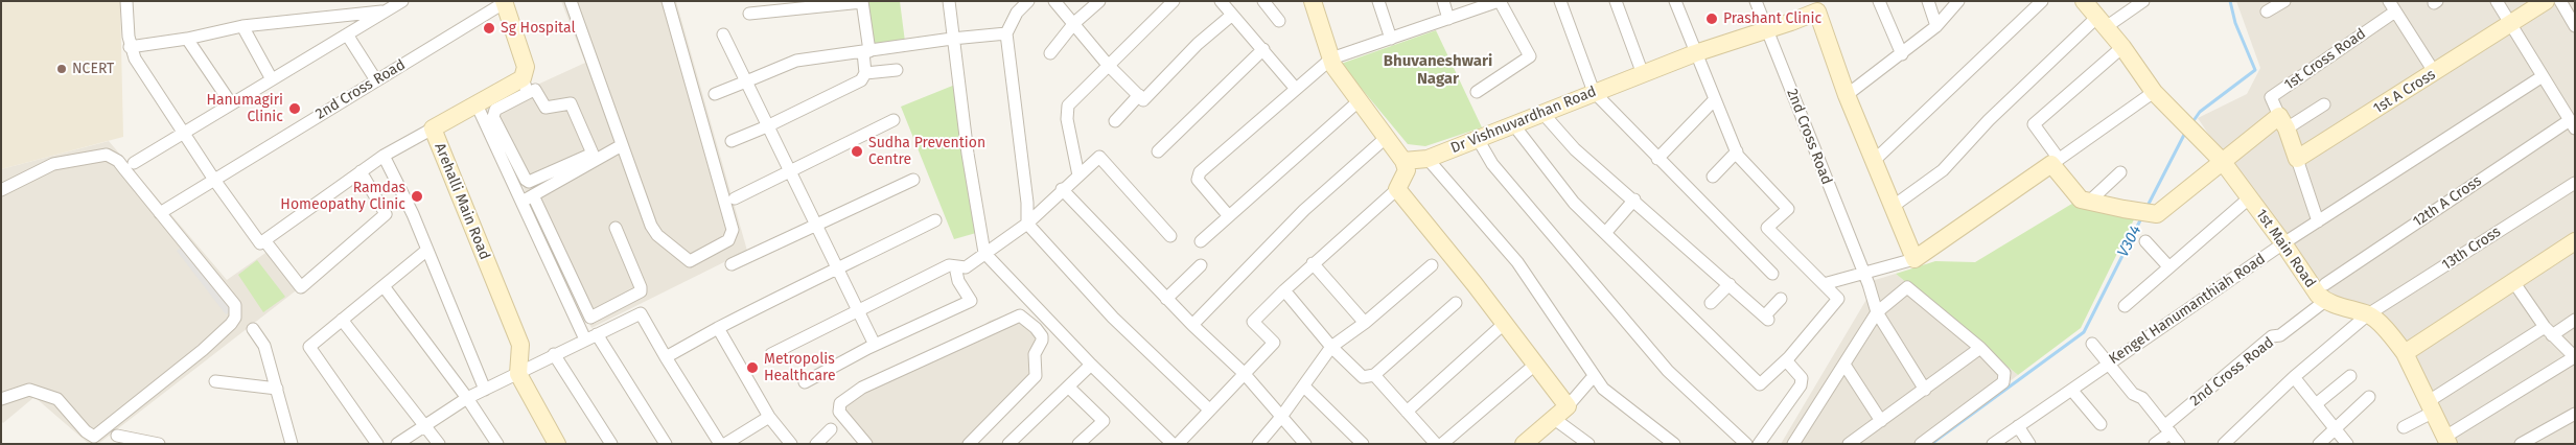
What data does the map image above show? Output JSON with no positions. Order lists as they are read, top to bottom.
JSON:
{
  "streets": {
    "street": [
      "1st Cross Road",
      "2nd Cross Road",
      "1st A Cross",
      "Dr Vishnuvardhan Road",
      "Arehalli Main Road",
      "12th A Cross",
      "1st Main Road",
      "13th Cross",
      "Kengel Hanumanthiah Road"
    ]
  },
  "crossings": [
    ["1st Cross Road", "1st A Cross"],
    ["2nd Cross Road", "Dr Vishnuvardhan Road"],
    ["2nd Cross Road", "12th A Cross"],
    ["2nd Cross Road", "1st Main Road"],
    ["12th A Cross", "1st Main Road"],
    ["1st Main Road", "13th Cross"],
    ["1st Main Road", "Kengel Hanumanthiah Road"]
  ],
  "districts": ["Bhuvaneshwari Nagar"],
  "water": ["V304"],
  "places": [
    "Prashant Clinic",
    "Sg Hospital",
    "NCERT",
    "Hanumagiri Clinic",
    "Sudha Prevention Centre",
    "Ramdas Homeopathy Clinic",
    "Metropolis Healthcare"
  ]
}
